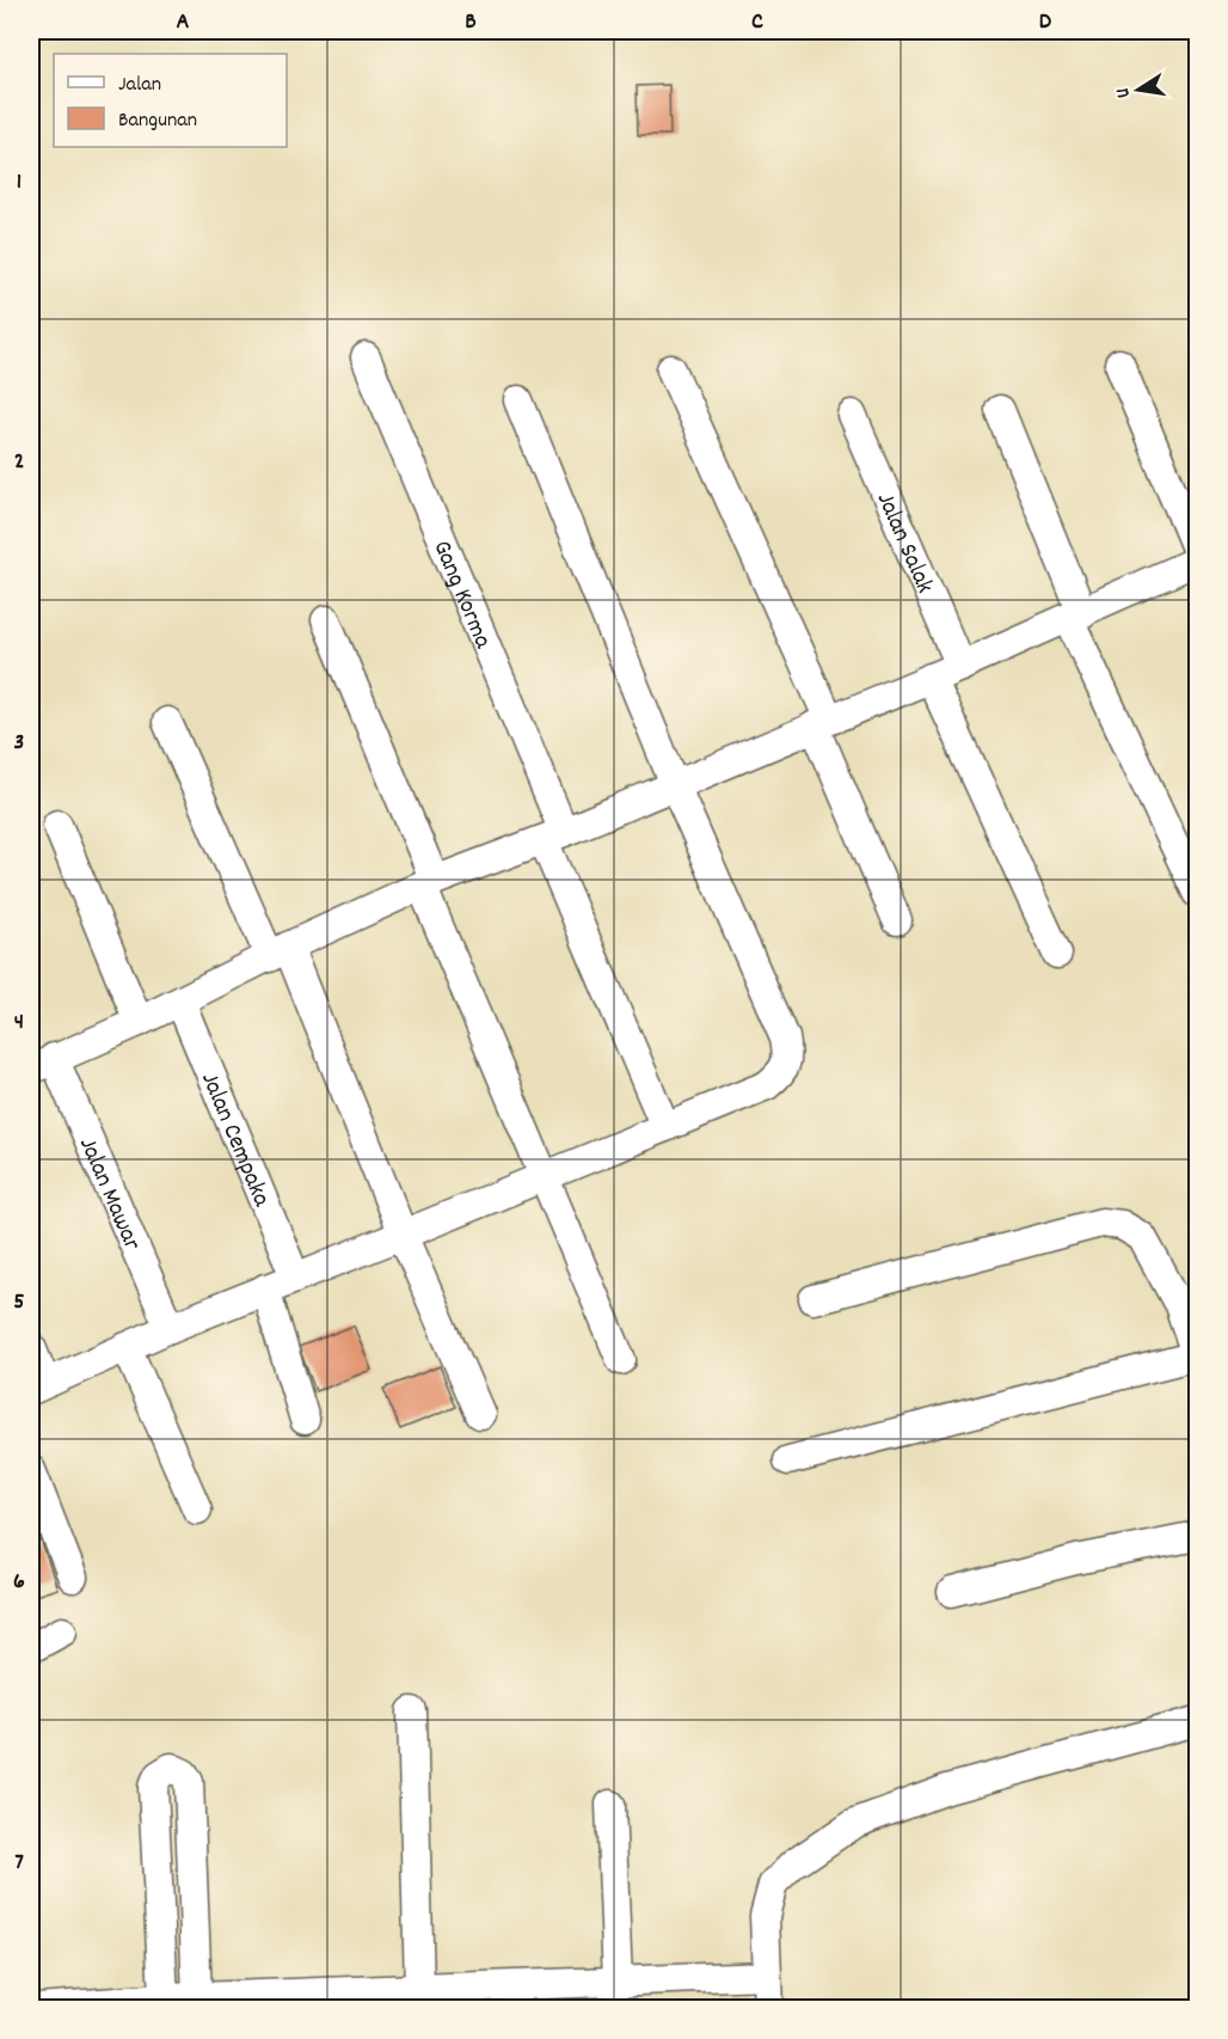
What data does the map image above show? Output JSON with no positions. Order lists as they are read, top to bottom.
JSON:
{
  "streets": {
    "street": [
      "Jalan Salak",
      "Gang Korma",
      "Jalan Cempaka",
      "Jalan Mawar"
    ]
  },
  "legend": ["Jalan", "Bangunan"],
  "north": "left",
  "grid": {
    "columns": [
      "A",
      "B",
      "C",
      "D"
    ],
    "rows": [
      "1",
      "2",
      "3",
      "4",
      "5",
      "6",
      "7"
    ]
  }
}
